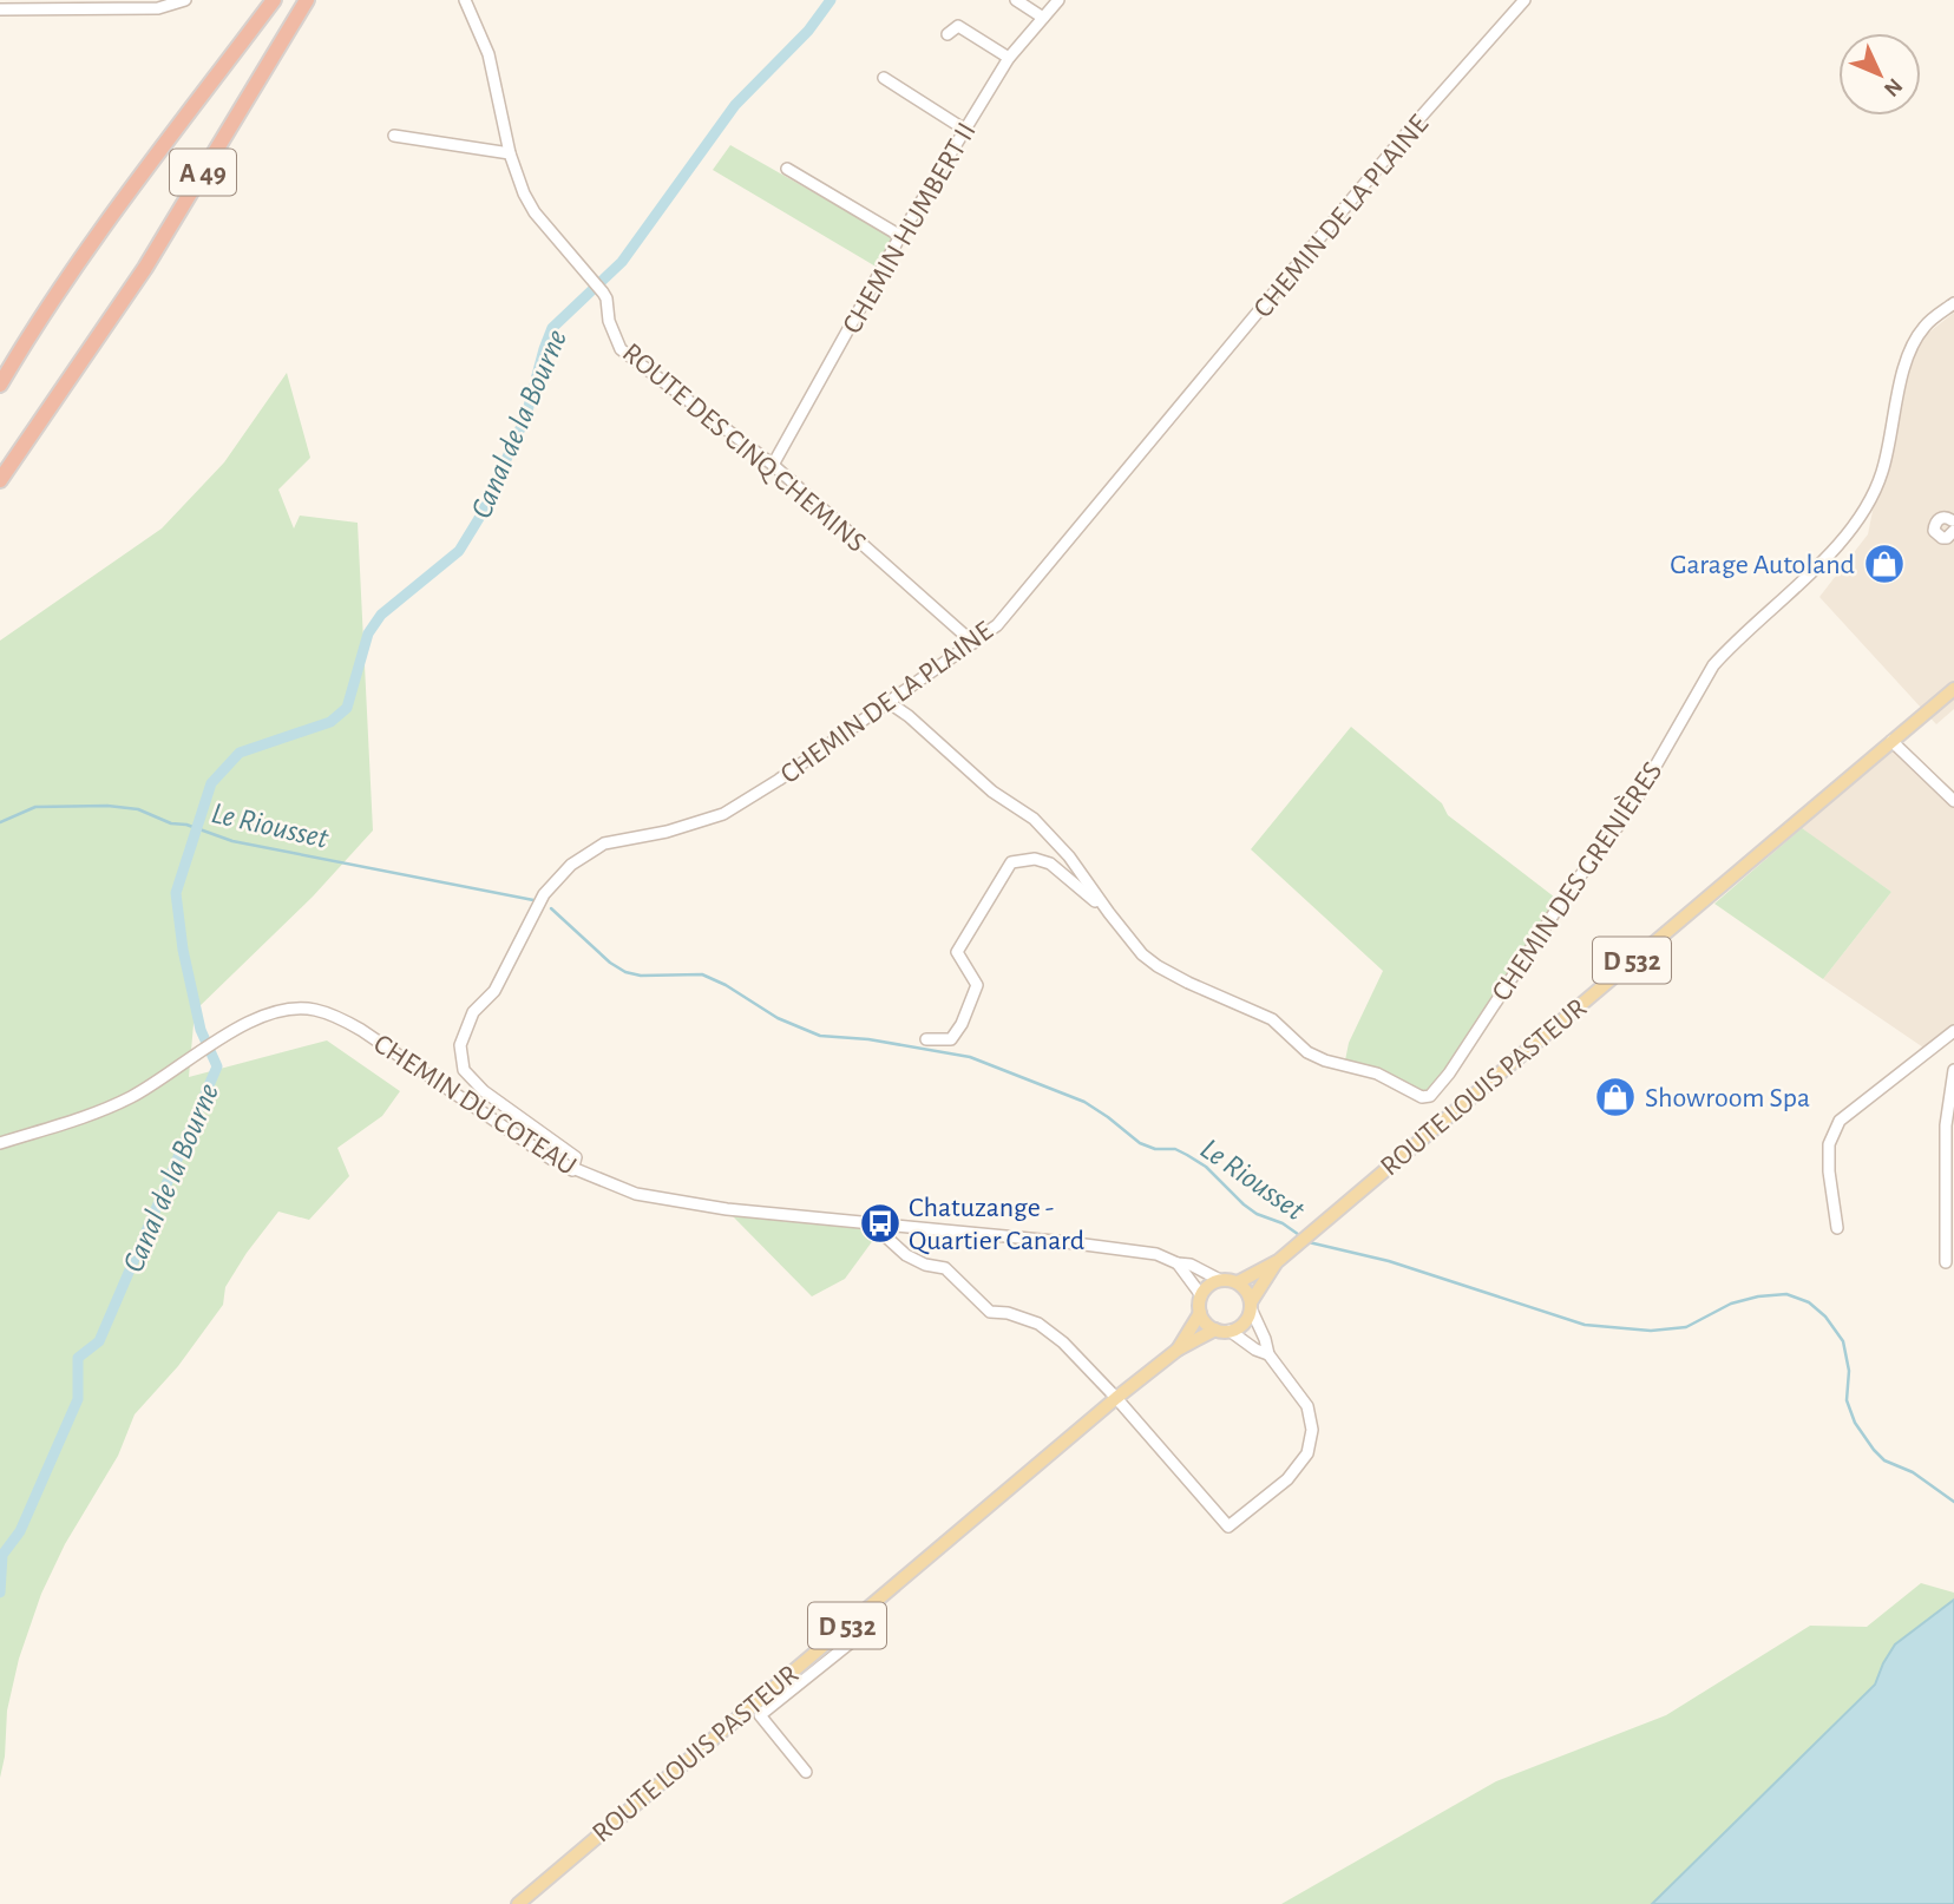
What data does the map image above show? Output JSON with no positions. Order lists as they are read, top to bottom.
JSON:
{
  "streets": {
    "highway": ["A 49"],
    "main road": ["D 532", "ROUTE LOUIS PASTEUR"],
    "street": [
      "CHEMIN DE LA PLAINE",
      "CHEMIN HUMBERT II",
      "ROUTE DES CINQ CHEMINS",
      "CHEMIN DES GRENIÈRES",
      "CHEMIN DU COTEAU"
    ]
  },
  "crossings": [
    ["CHEMIN DE LA PLAINE", "ROUTE DES CINQ CHEMINS"],
    ["CHEMIN DE LA PLAINE", "CHEMIN DU COTEAU"],
    ["CHEMIN HUMBERT II", "ROUTE DES CINQ CHEMINS"],
    ["ROUTE LOUIS PASTEUR", "CHEMIN DU COTEAU"]
  ],
  "water": ["Canal de la Bourne", "Le Riousset"],
  "places": {
    "shop": ["Garage Autoland", "Showroom Spa"],
    "bus stop": ["Chatuzange - Quartier Canard"]
  },
  "north": "bottom right"
}
